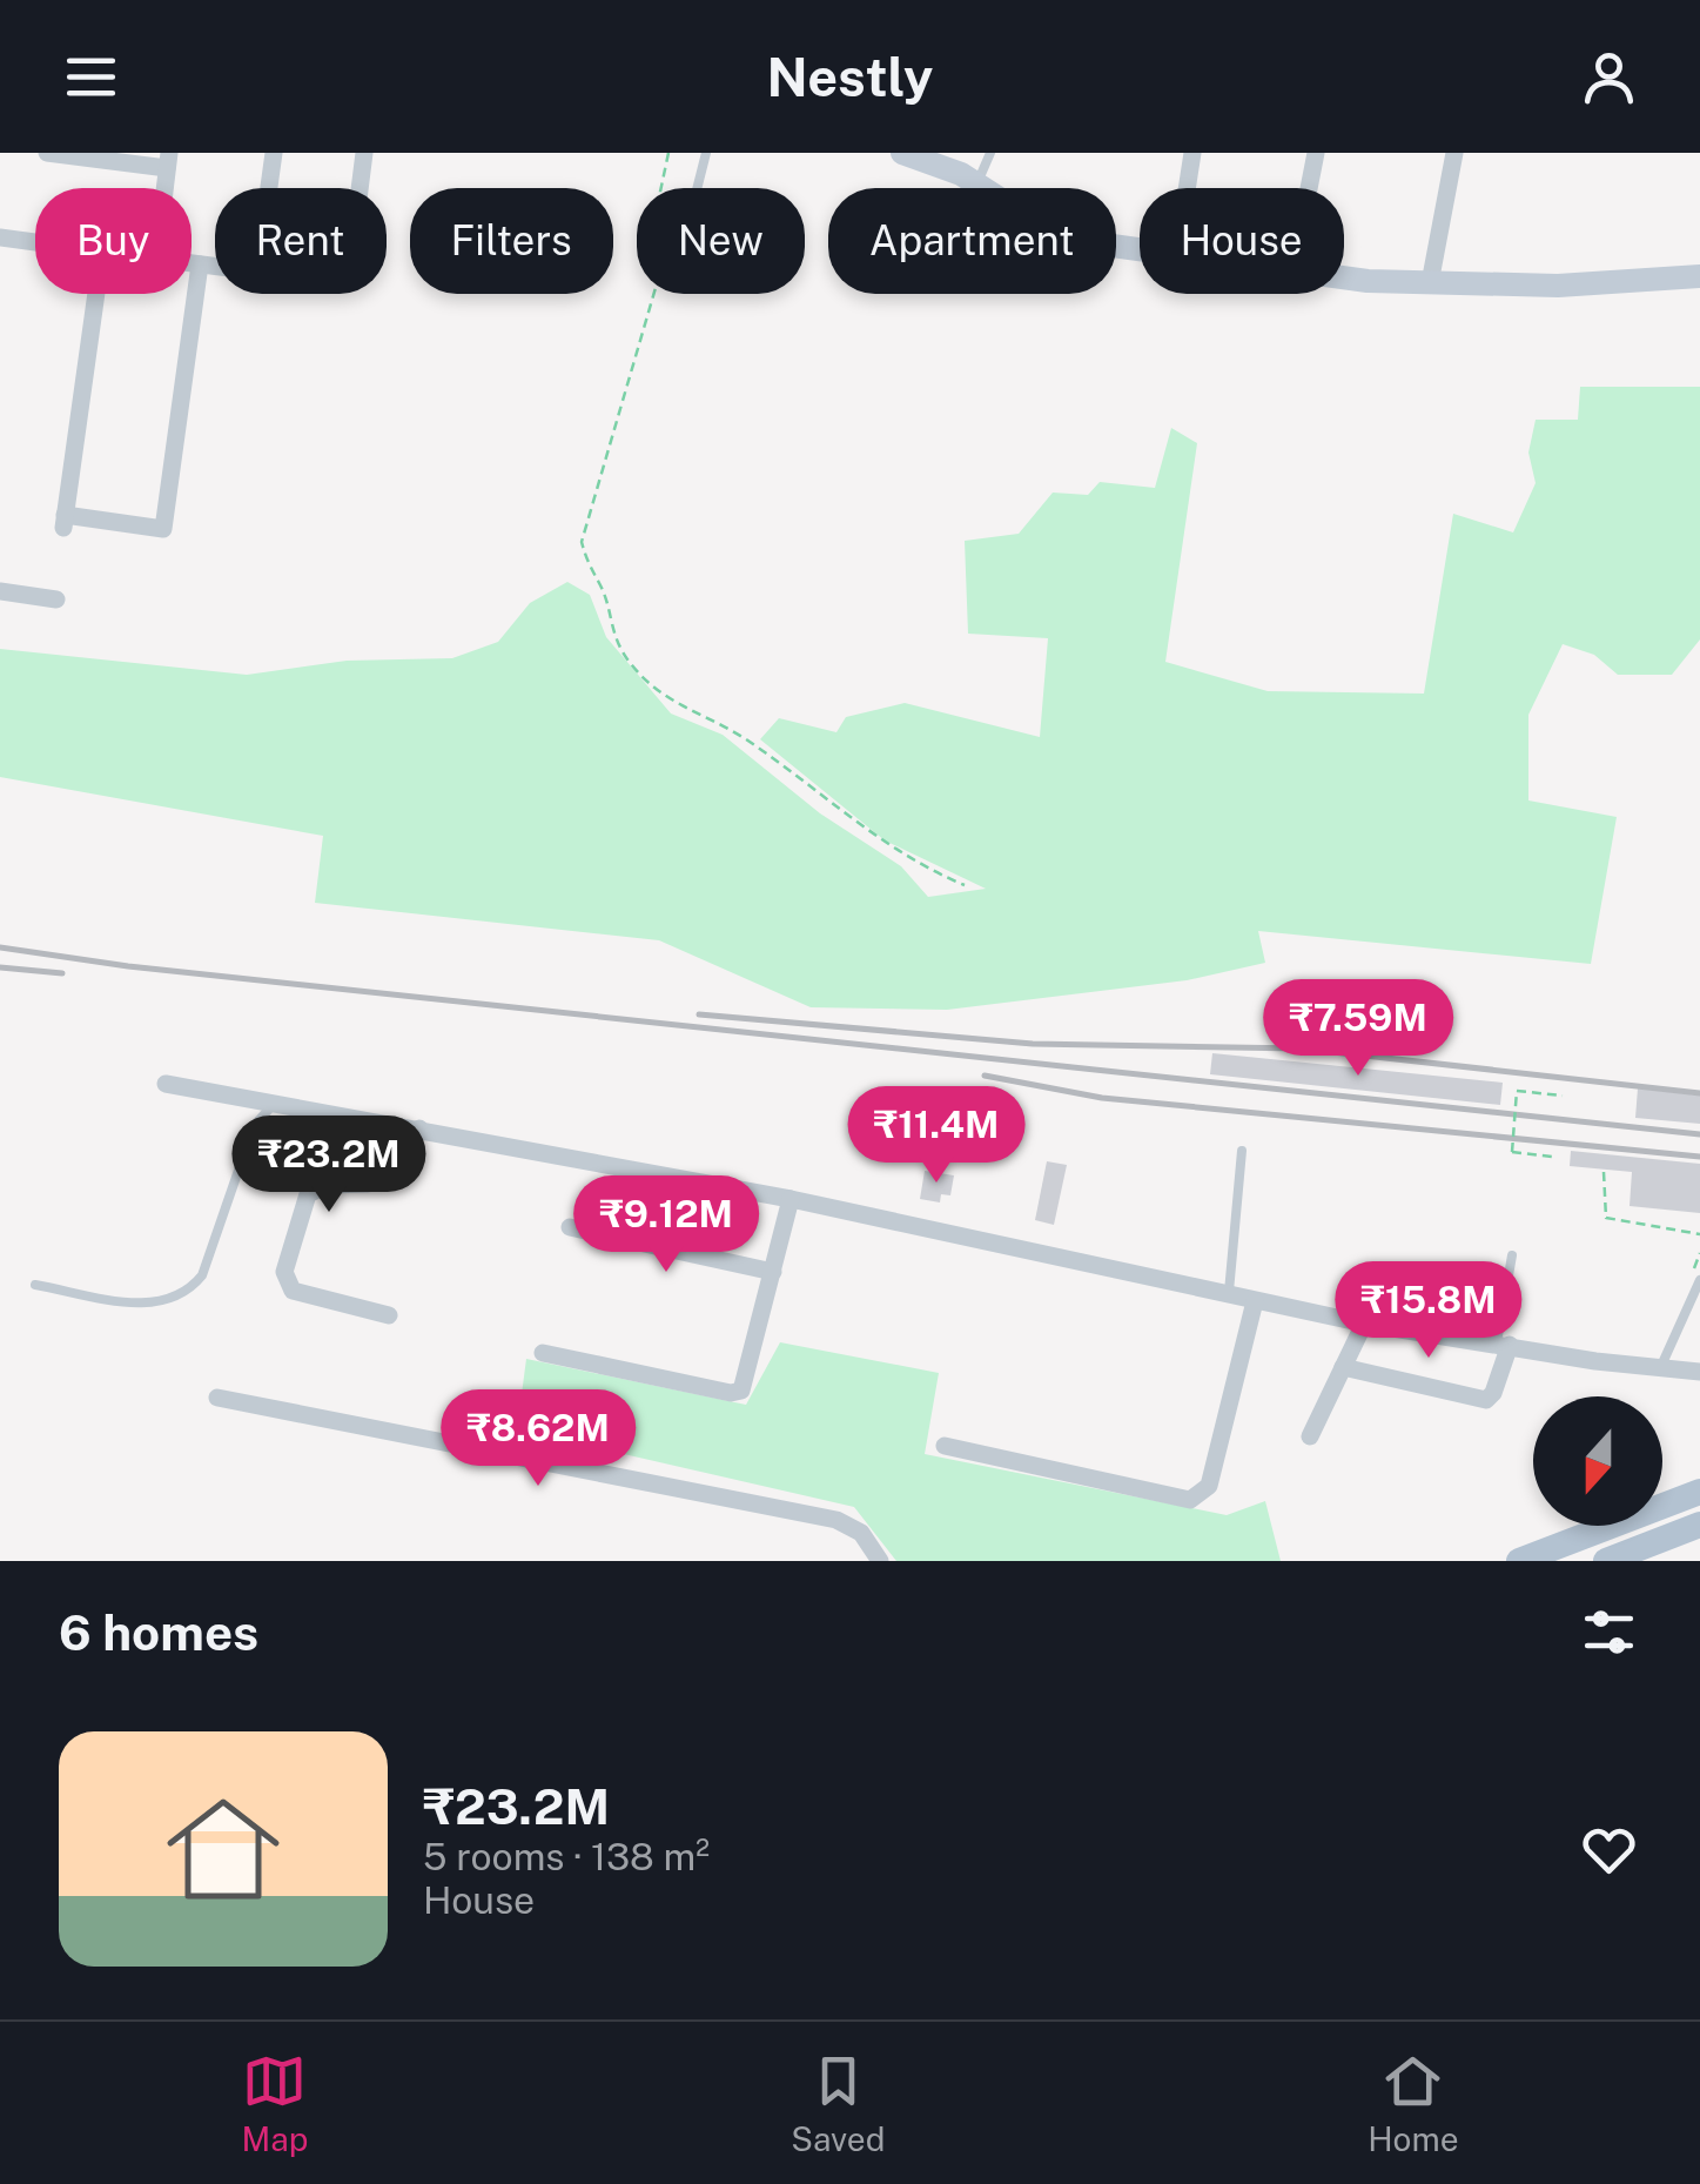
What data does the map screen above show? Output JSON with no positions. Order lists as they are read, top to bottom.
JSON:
{
  "north": "bottom",
  "page": {
    "header": "Nestly",
    "chip": [
      "Buy",
      "Rent",
      "Filters",
      "New",
      "Apartment",
      "House"
    ],
    "price": [
      "₹7.59M",
      "₹11.4M",
      "₹23.2M",
      "₹9.12M",
      "₹15.8M",
      "₹8.62M"
    ],
    "heading": "6 homes",
    "list": [
      {
        "name": "₹23.2M",
        "note": "5 rooms · 138 m² · House"
      }
    ],
    "tabs": ["Map", "Saved", "Home"]
  }
}
